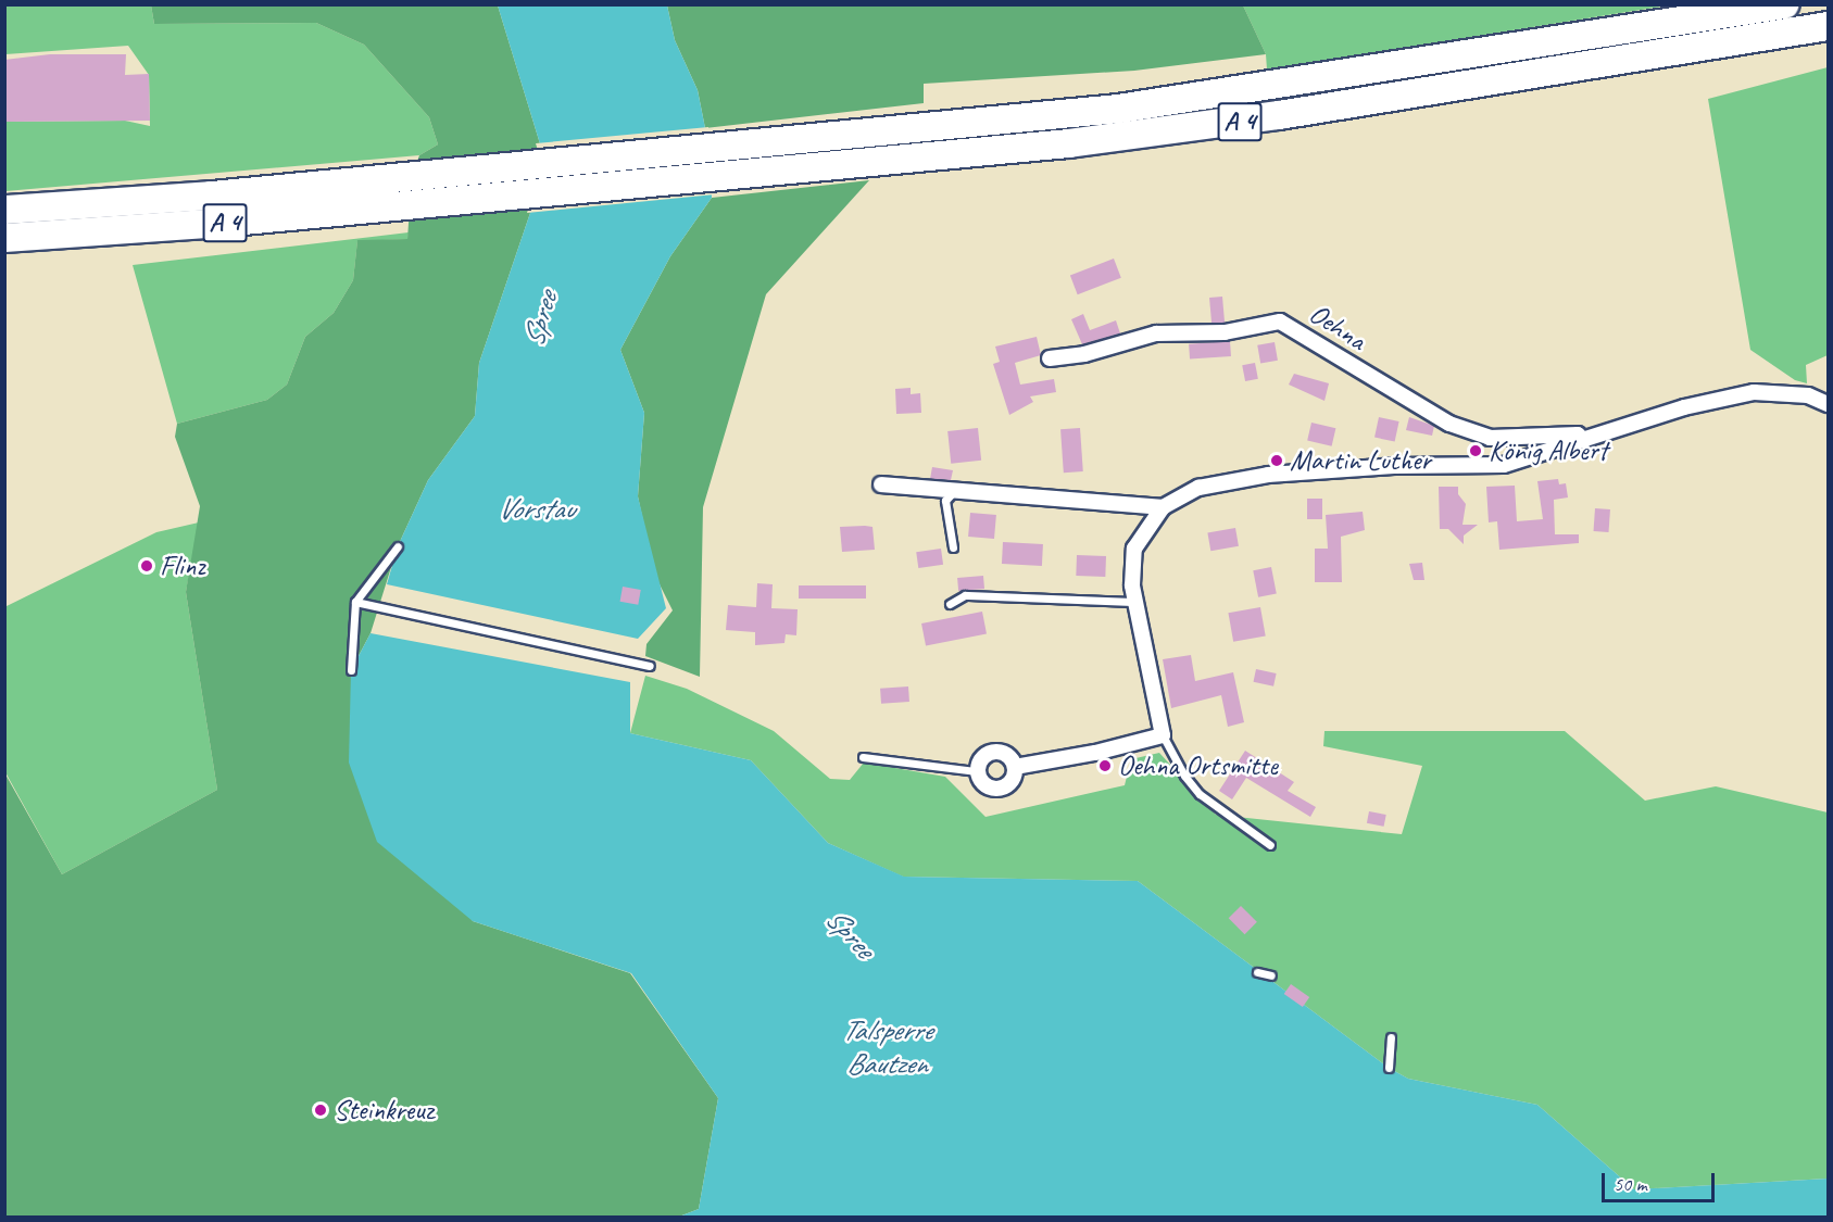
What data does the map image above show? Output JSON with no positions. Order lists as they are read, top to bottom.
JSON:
{
  "streets": {
    "highway": ["A 4"],
    "street": ["Oehna"]
  },
  "water": ["Spree", "Vorstau", "Talsperre Bautzen"],
  "places": [
    "König Albert",
    "Martin Luther",
    "Flinz",
    "Oehna Ortsmitte",
    "Steinkreuz"
  ],
  "scale_bar": "50 m"
}
